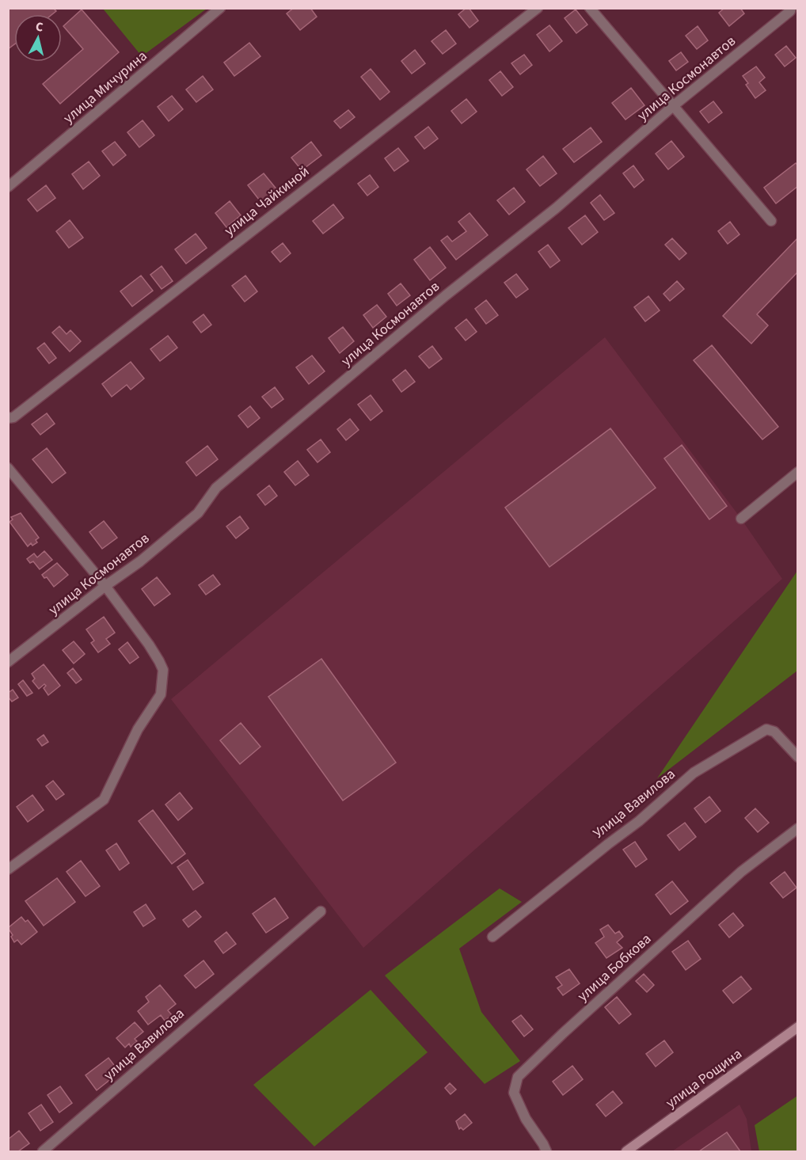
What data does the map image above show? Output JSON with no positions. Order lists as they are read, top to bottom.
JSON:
{
  "streets": {
    "street": [
      "улица Космонавтов",
      "улица Мичурина",
      "улица Чайкиной",
      "Улица Вавилова",
      "улица Бобкова",
      "улица Вавилова",
      "улица Рощина"
    ]
  },
  "north": "top"
}
